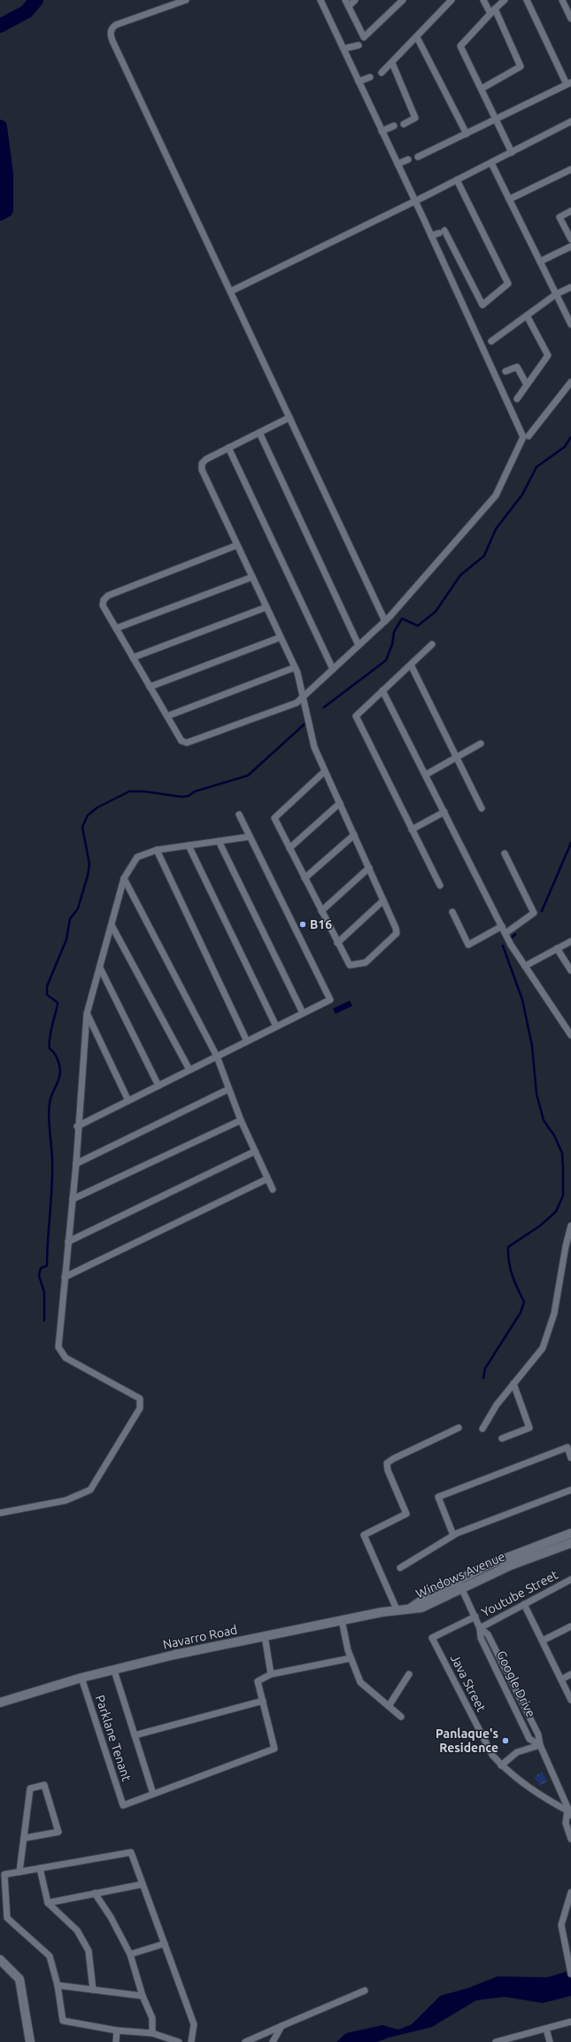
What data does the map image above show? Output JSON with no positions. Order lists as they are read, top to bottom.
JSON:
{
  "streets": {
    "street": [
      "Windows Avenue",
      "Youtube Street",
      "Navarro Road",
      "Java Street",
      "Google Drive",
      "Parklane Tenant"
    ]
  },
  "crossings": [
    ["Windows Avenue", "Navarro Road"],
    ["Windows Avenue", "Google Drive"],
    ["Youtube Street", "Google Drive"],
    ["Navarro Road", "Parklane Tenant"],
    ["Java Street", "Google Drive"]
  ],
  "places": ["B16", "Panlaque's Residence"]
}
